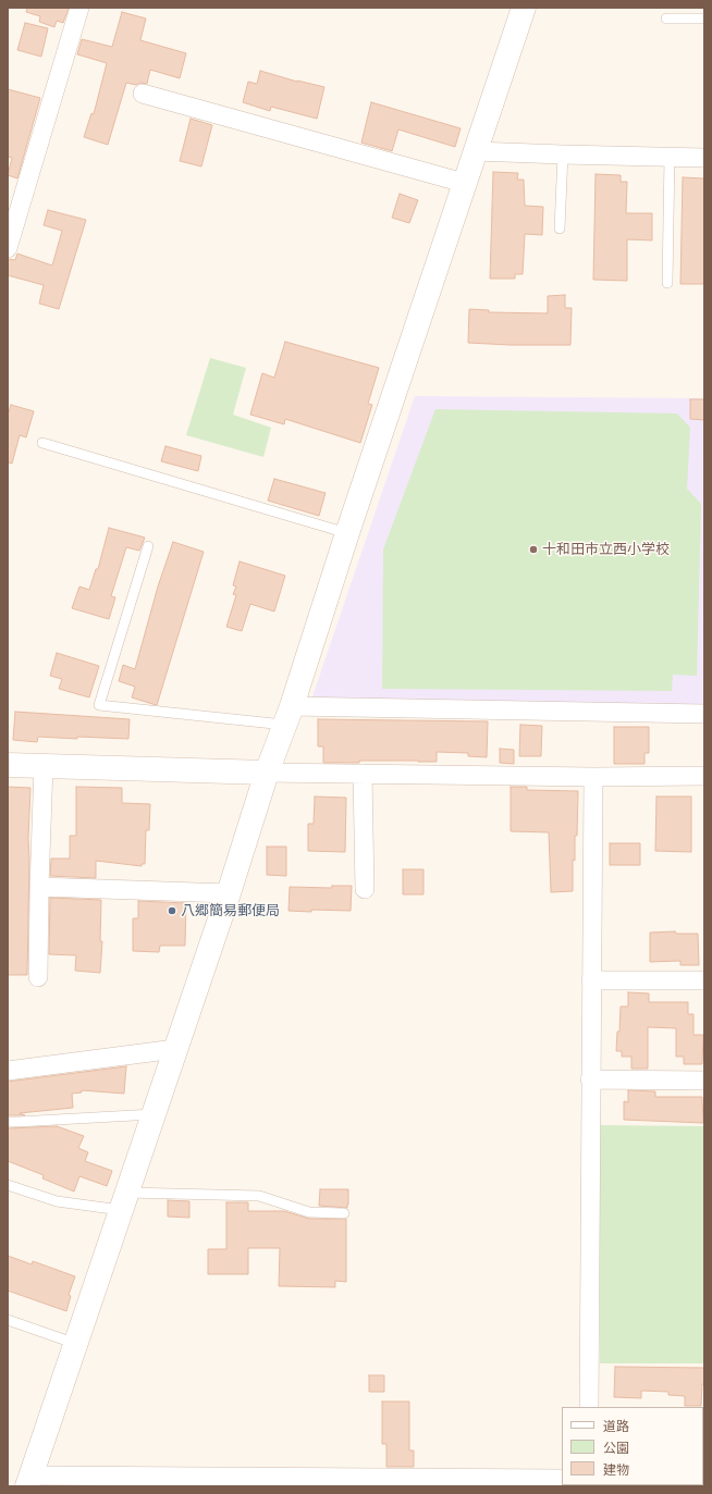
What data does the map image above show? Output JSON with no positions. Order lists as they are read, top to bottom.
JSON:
{
  "places": ["十和田市立西小学校", "八郷簡易郵便局"],
  "legend": ["道路", "公園", "建物"]
}
